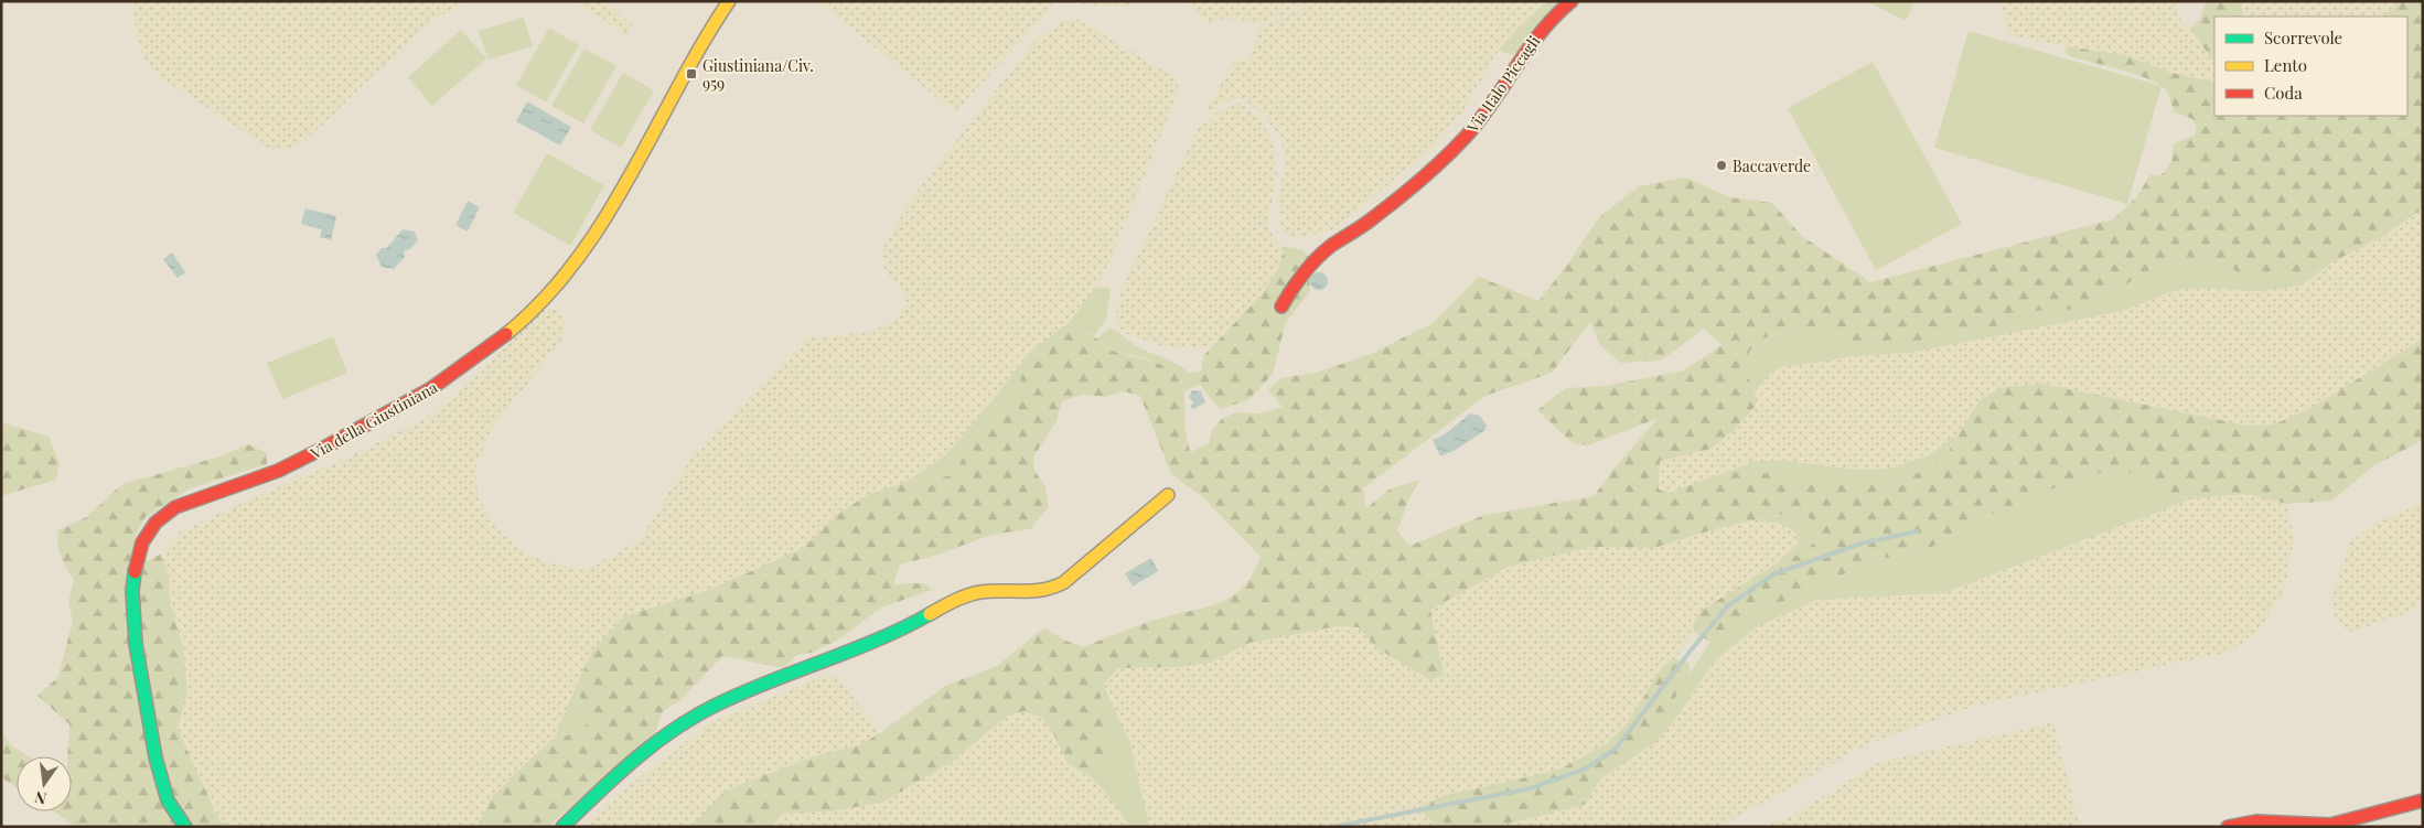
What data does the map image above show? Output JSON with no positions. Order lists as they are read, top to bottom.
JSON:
{
  "streets": {
    "street": ["Via Italo Piccagli", "Via della Giustiniana"]
  },
  "places": {
    "transit": ["Giustiniana/Civ. 959"],
    "other": ["Baccaverde"]
  },
  "legend": ["Scorrevole", "Lento", "Coda"],
  "north": "bottom"
}
